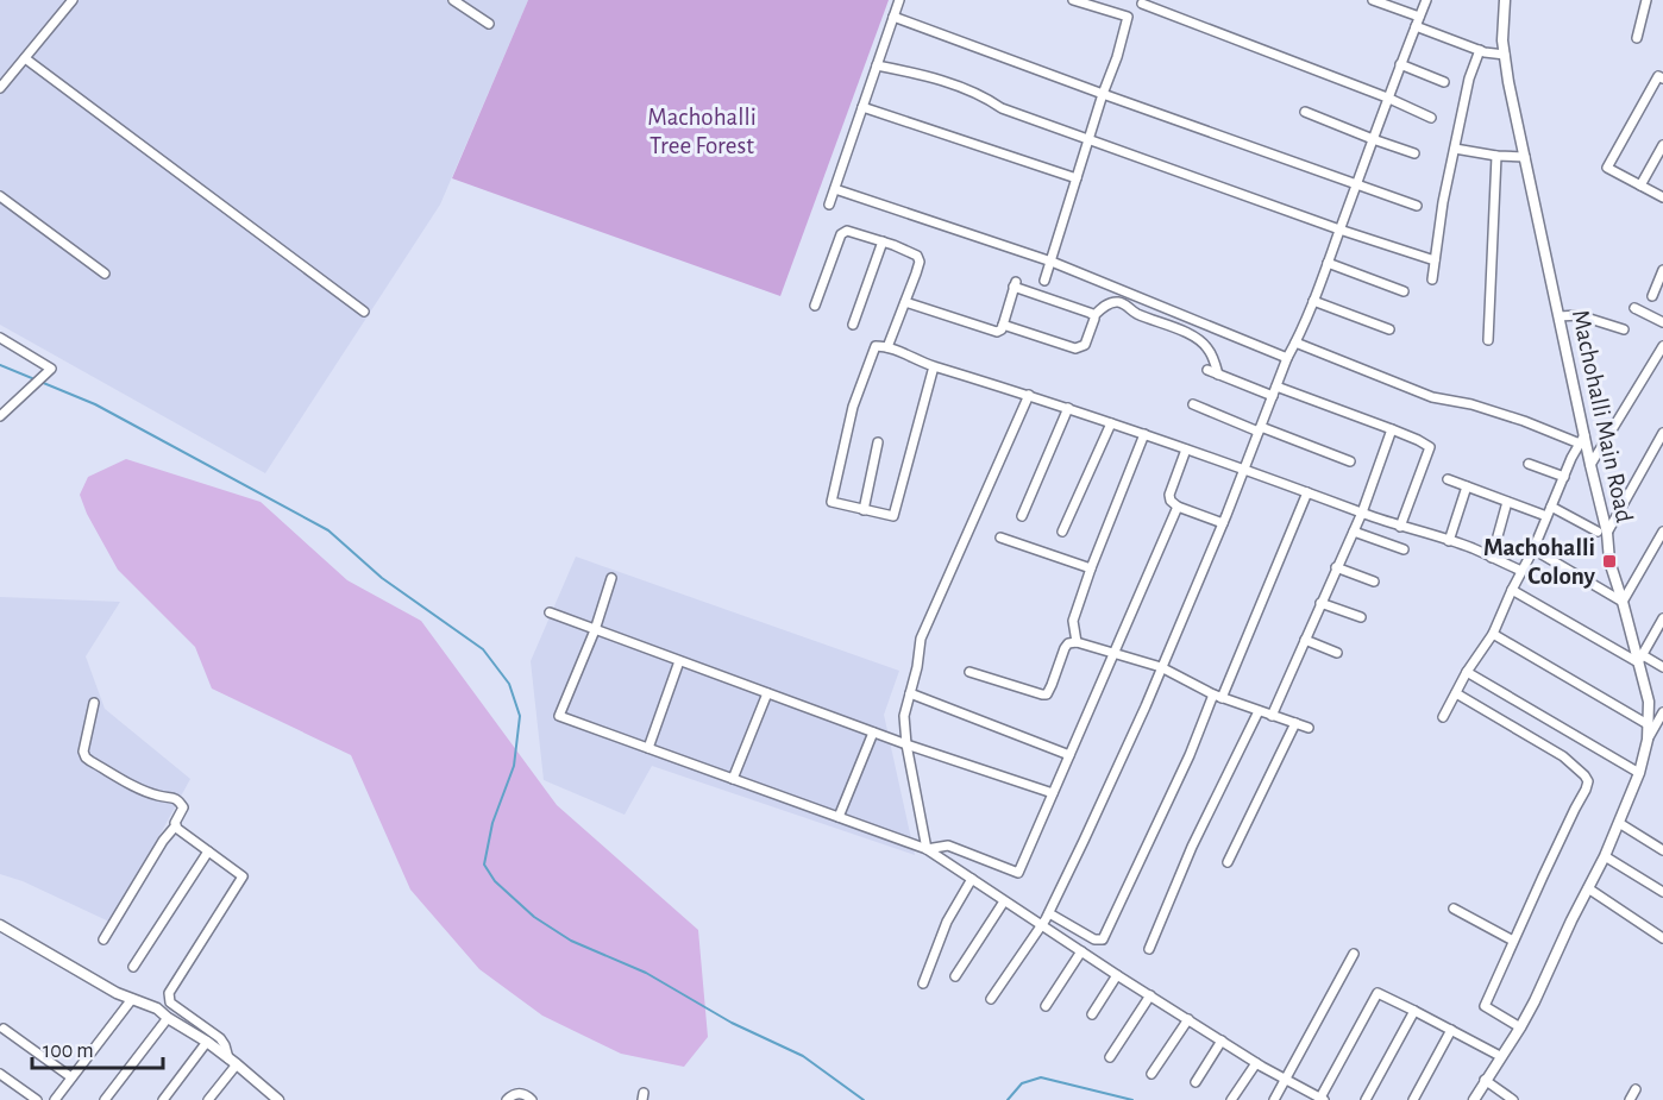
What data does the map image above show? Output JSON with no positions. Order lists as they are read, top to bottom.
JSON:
{
  "streets": {
    "street": ["Machohalli Main Road"]
  },
  "parks": ["Machohalli Tree Forest"],
  "places": {
    "transit": ["Machohalli Colony"]
  },
  "scale_bar": "100 m"
}
